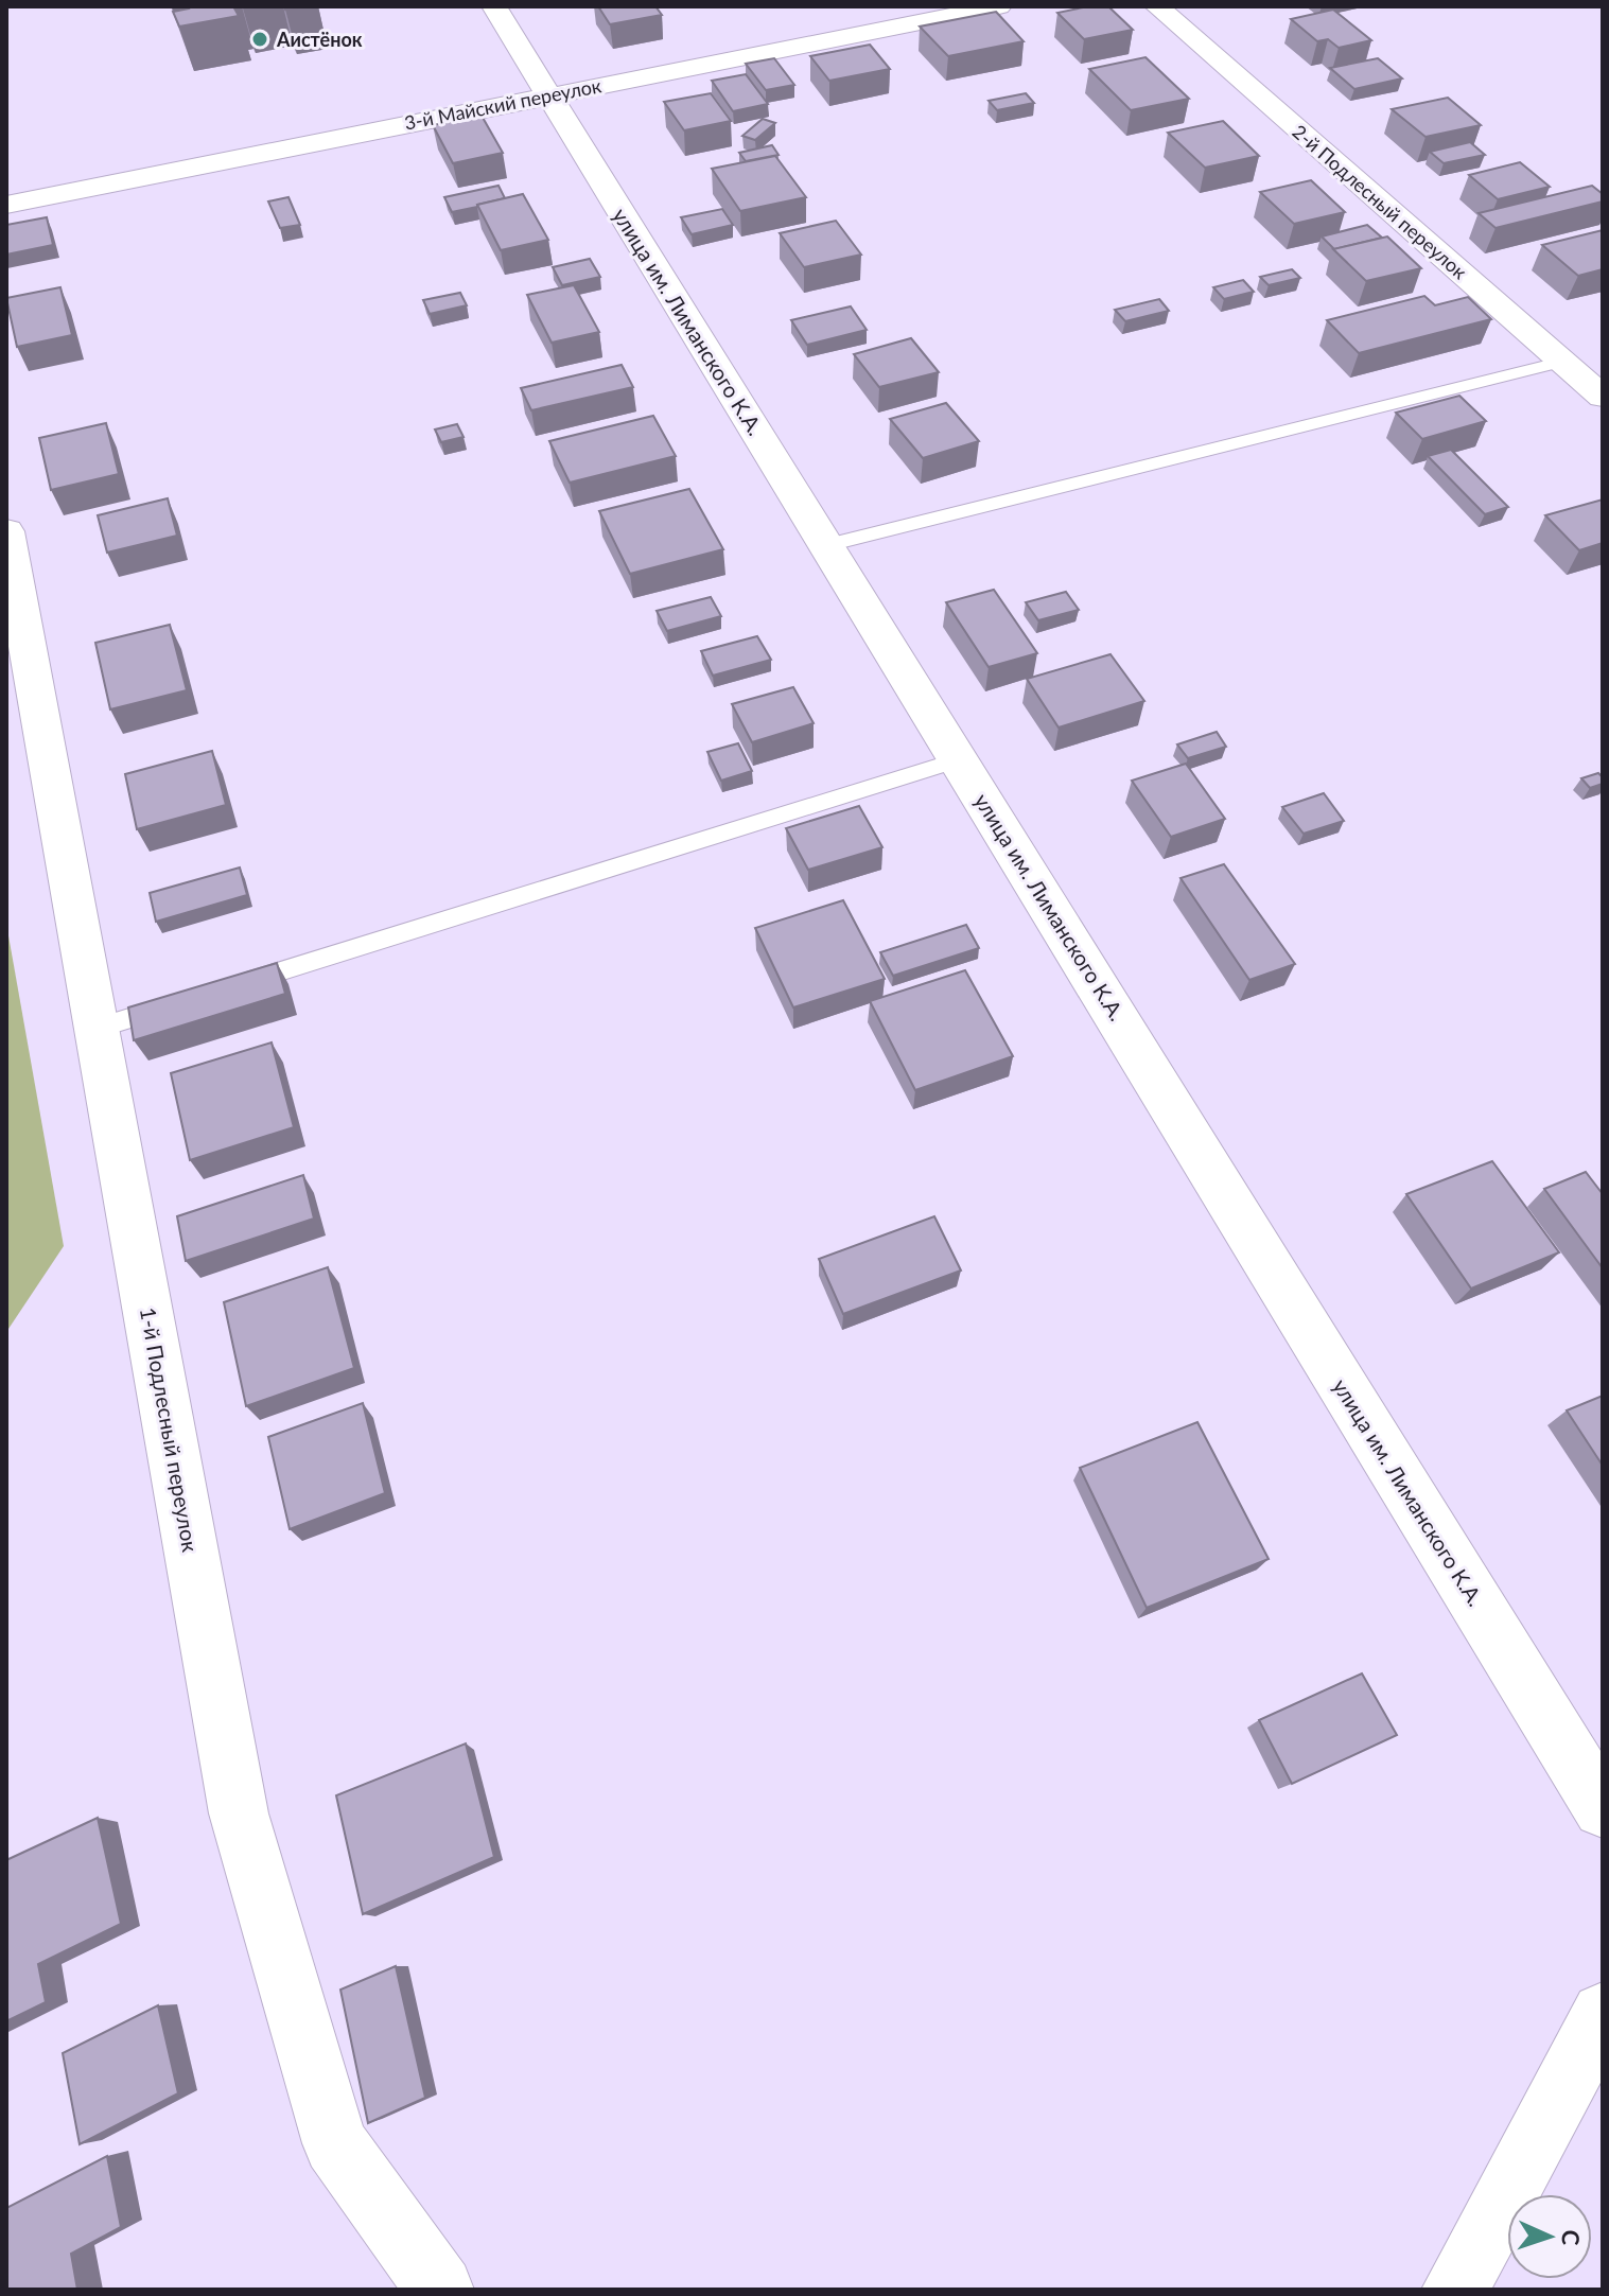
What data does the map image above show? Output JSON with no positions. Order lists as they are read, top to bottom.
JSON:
{
  "streets": {
    "street": [
      "3-й Майский переулок",
      "2-й Подлесный переулок",
      "улица им. Лиманского К.А.",
      "1-й Подлесный переулок"
    ]
  },
  "crossings": [
    ["3-й Майский переулок", "улица им. Лиманского К.А."]
  ],
  "places": ["Аистёнок"],
  "north": "right"
}
